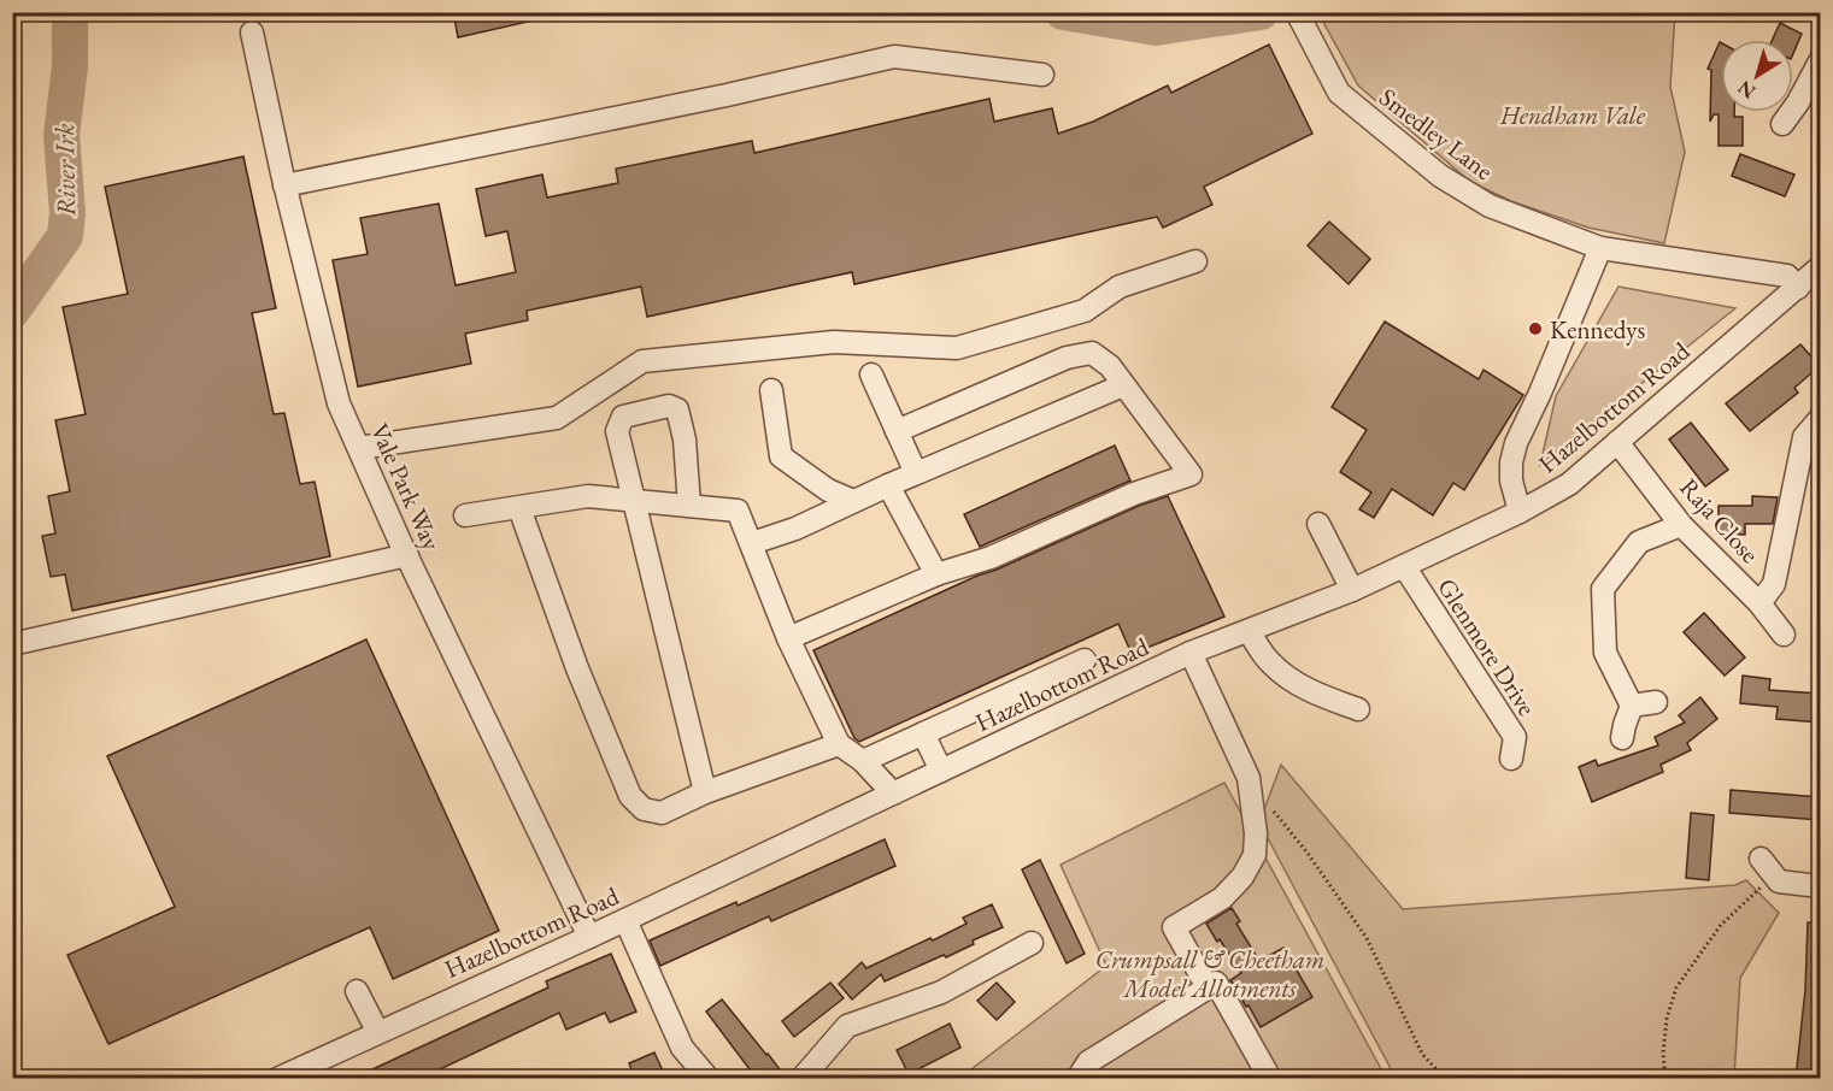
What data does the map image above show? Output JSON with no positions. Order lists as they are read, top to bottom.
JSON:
{
  "streets": {
    "street": [
      "Smedley Lane",
      "Hazelbottom Road",
      "Vale Park Way",
      "Raja Close",
      "Glenmore Drive"
    ]
  },
  "crossings": [
    ["Smedley Lane", "Hazelbottom Road"],
    ["Hazelbottom Road", "Vale Park Way"],
    ["Hazelbottom Road", "Raja Close"],
    ["Hazelbottom Road", "Glenmore Drive"]
  ],
  "water": ["River Irk"],
  "parks": ["Hendham Vale", "Crumpsall & Cheetham Model Allotments"],
  "places": ["Kennedys"],
  "north": "bottom left"
}
